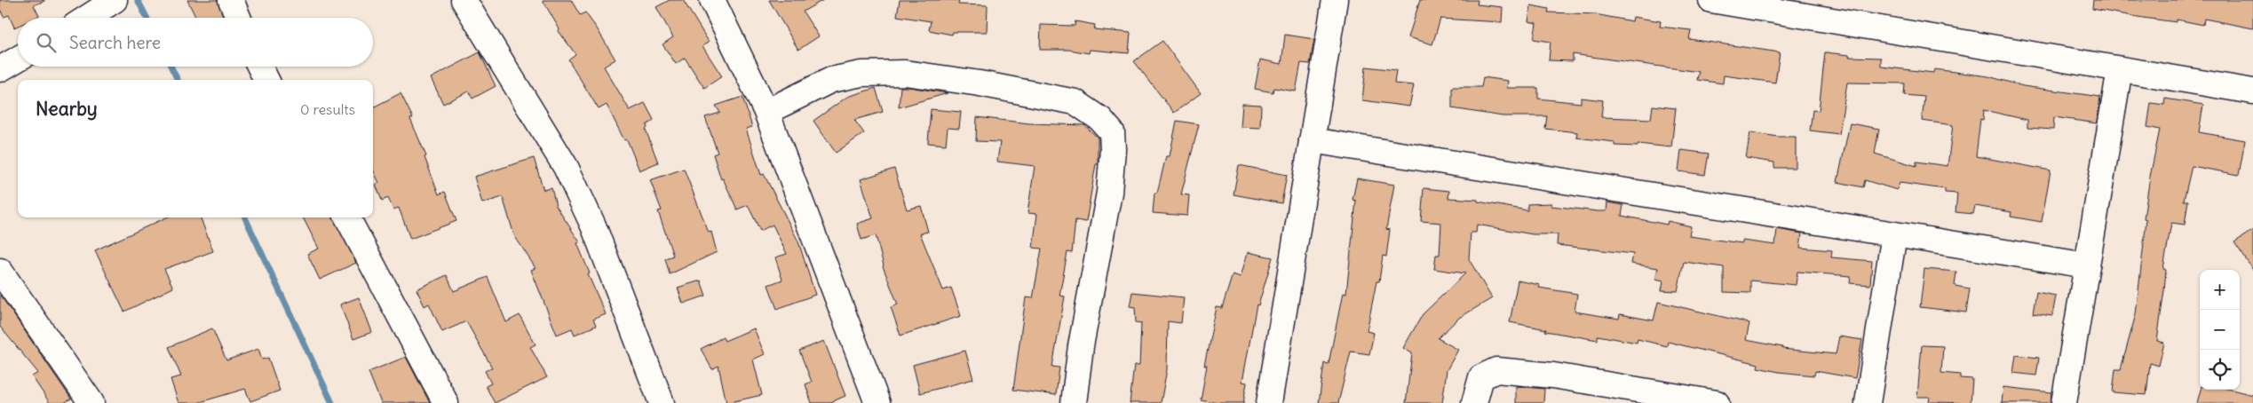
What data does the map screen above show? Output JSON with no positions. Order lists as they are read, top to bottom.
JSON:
{
  "page": {
    "search": "Search here",
    "heading": ["Nearby", "0 results"],
    "map_buttons": ["+", "−"]
  }
}
